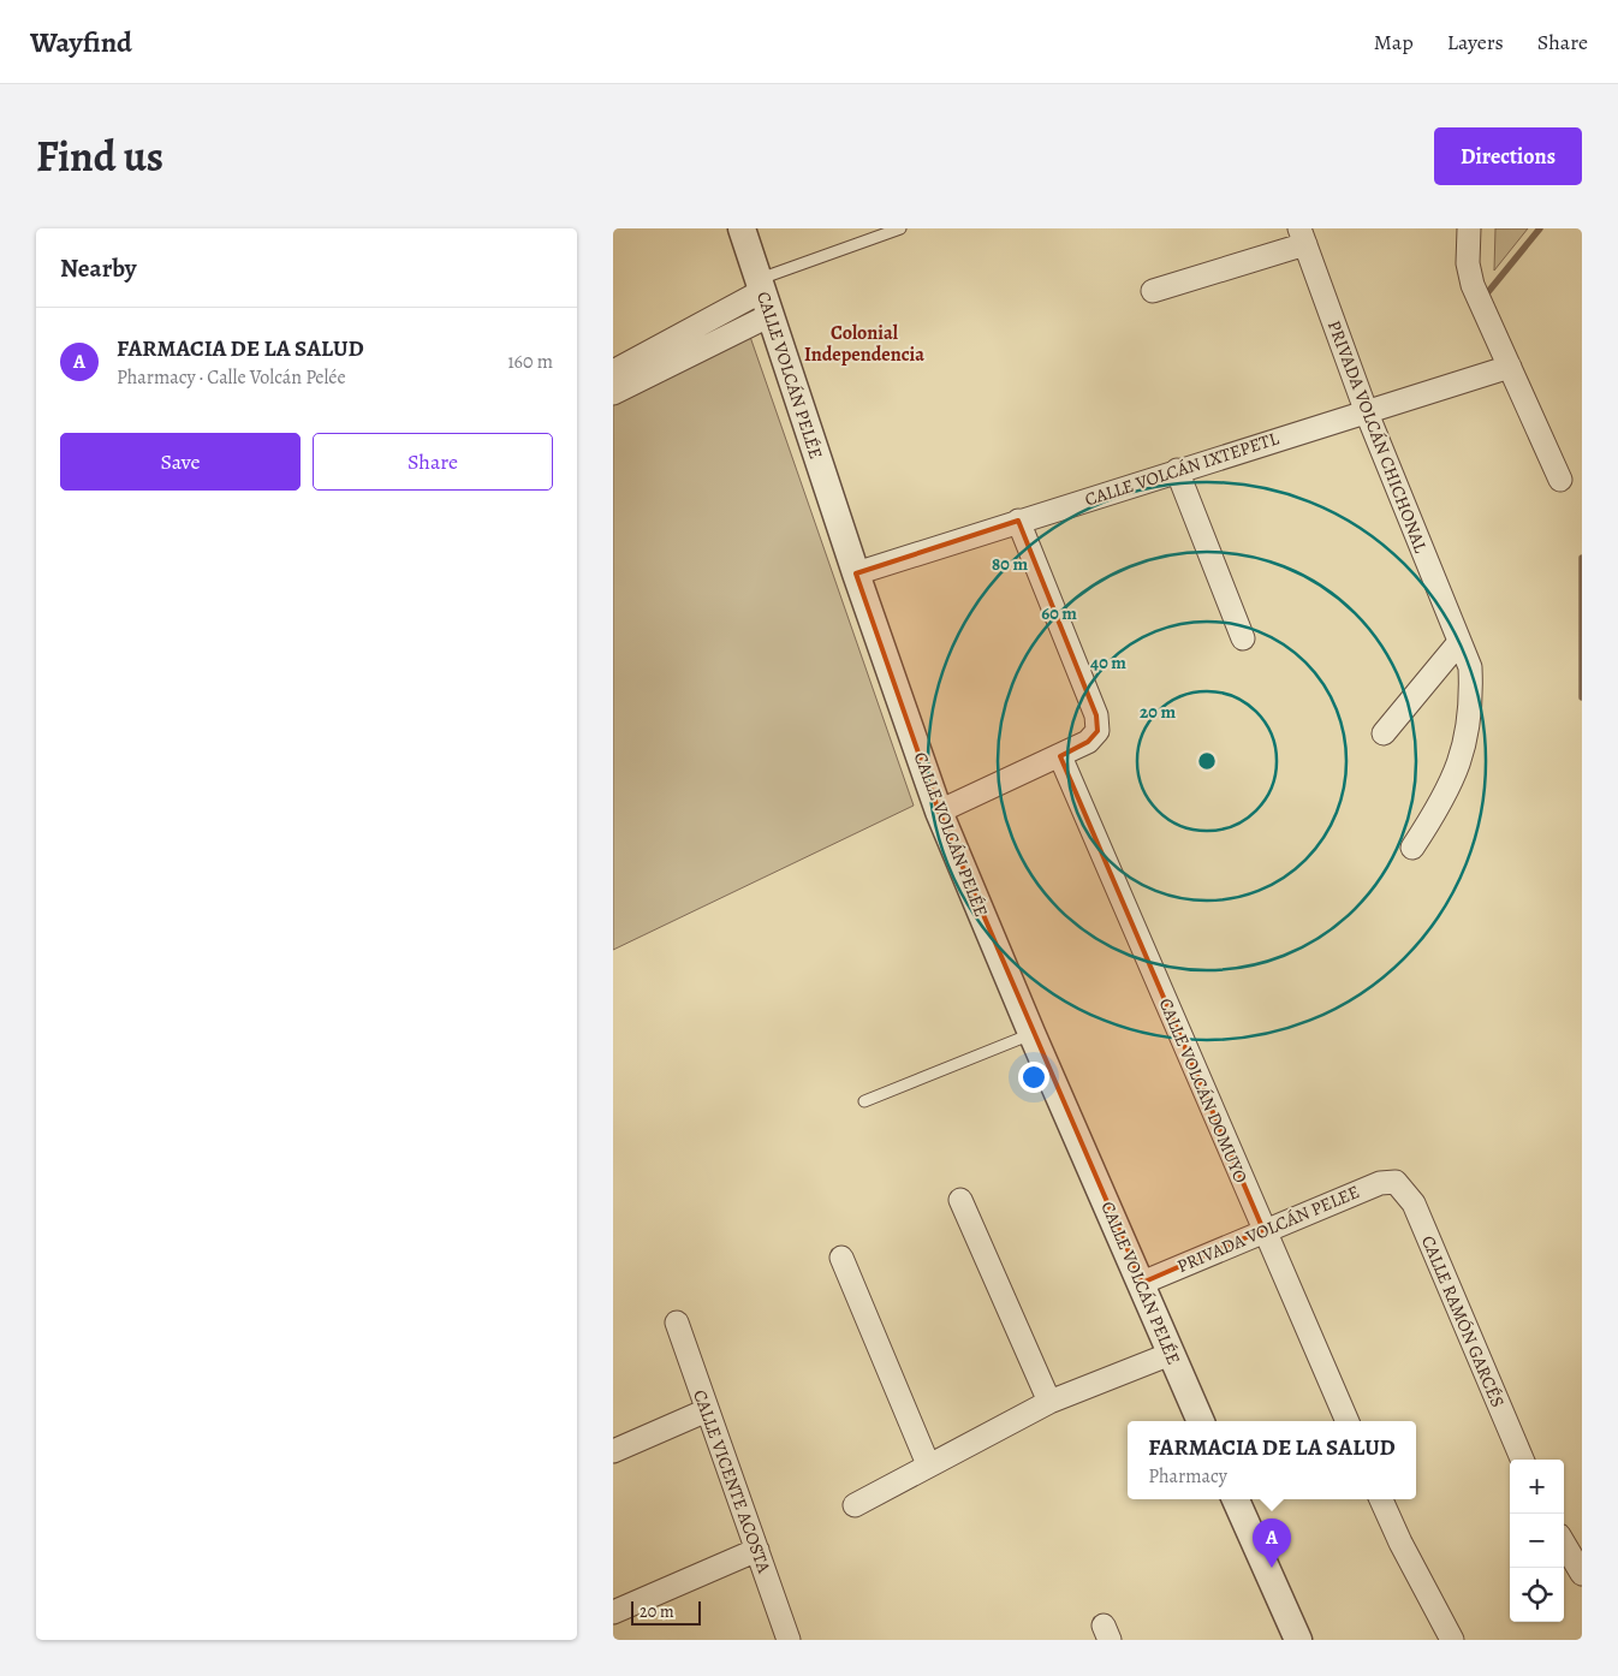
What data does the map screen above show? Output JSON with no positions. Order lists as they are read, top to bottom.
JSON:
{
  "streets": {
    "street": [
      "CALLE VOLCÁN PELÉE",
      "PRIVADA VOLCÁN CHICHONAL",
      "CALLE VOLCÁN IXTEPETL",
      "CALLE VOLCÁN DOMUYO",
      "PRIVADA VOLCÁN PELEE",
      "CALLE RAMÓN GARCÉS",
      "CALLE VICENTE ACOSTA"
    ]
  },
  "crossings": [
    ["CALLE VOLCÁN PELÉE", "CALLE VOLCÁN IXTEPETL"],
    ["CALLE VOLCÁN PELÉE", "PRIVADA VOLCÁN PELEE"],
    ["PRIVADA VOLCÁN CHICHONAL", "CALLE VOLCÁN IXTEPETL"],
    ["CALLE VOLCÁN DOMUYO", "PRIVADA VOLCÁN PELEE"],
    ["PRIVADA VOLCÁN PELEE", "CALLE RAMÓN GARCÉS"]
  ],
  "districts": ["Colonial Independencia"],
  "scale_bar": "20 m",
  "page": {
    "header": "Wayfind",
    "nav": ["Map", "Layers", "Share"],
    "title": "Find us",
    "buttons": [
      "Directions",
      ["Save", "Share"]
    ],
    "heading": "Nearby",
    "list": [
      {
        "mark": "A",
        "name": "FARMACIA DE LA SALUD",
        "note": "Pharmacy · Calle Volcán Pelée",
        "value": "160 m"
      }
    ],
    "popup": ["FARMACIA DE LA SALUD", "Pharmacy"],
    "map_buttons": ["+", "−"],
    "pins": "A",
    "scale": "20 m"
  },
  "rings": [
    "80 m",
    "60 m",
    "40 m",
    "20 m"
  ]
}
